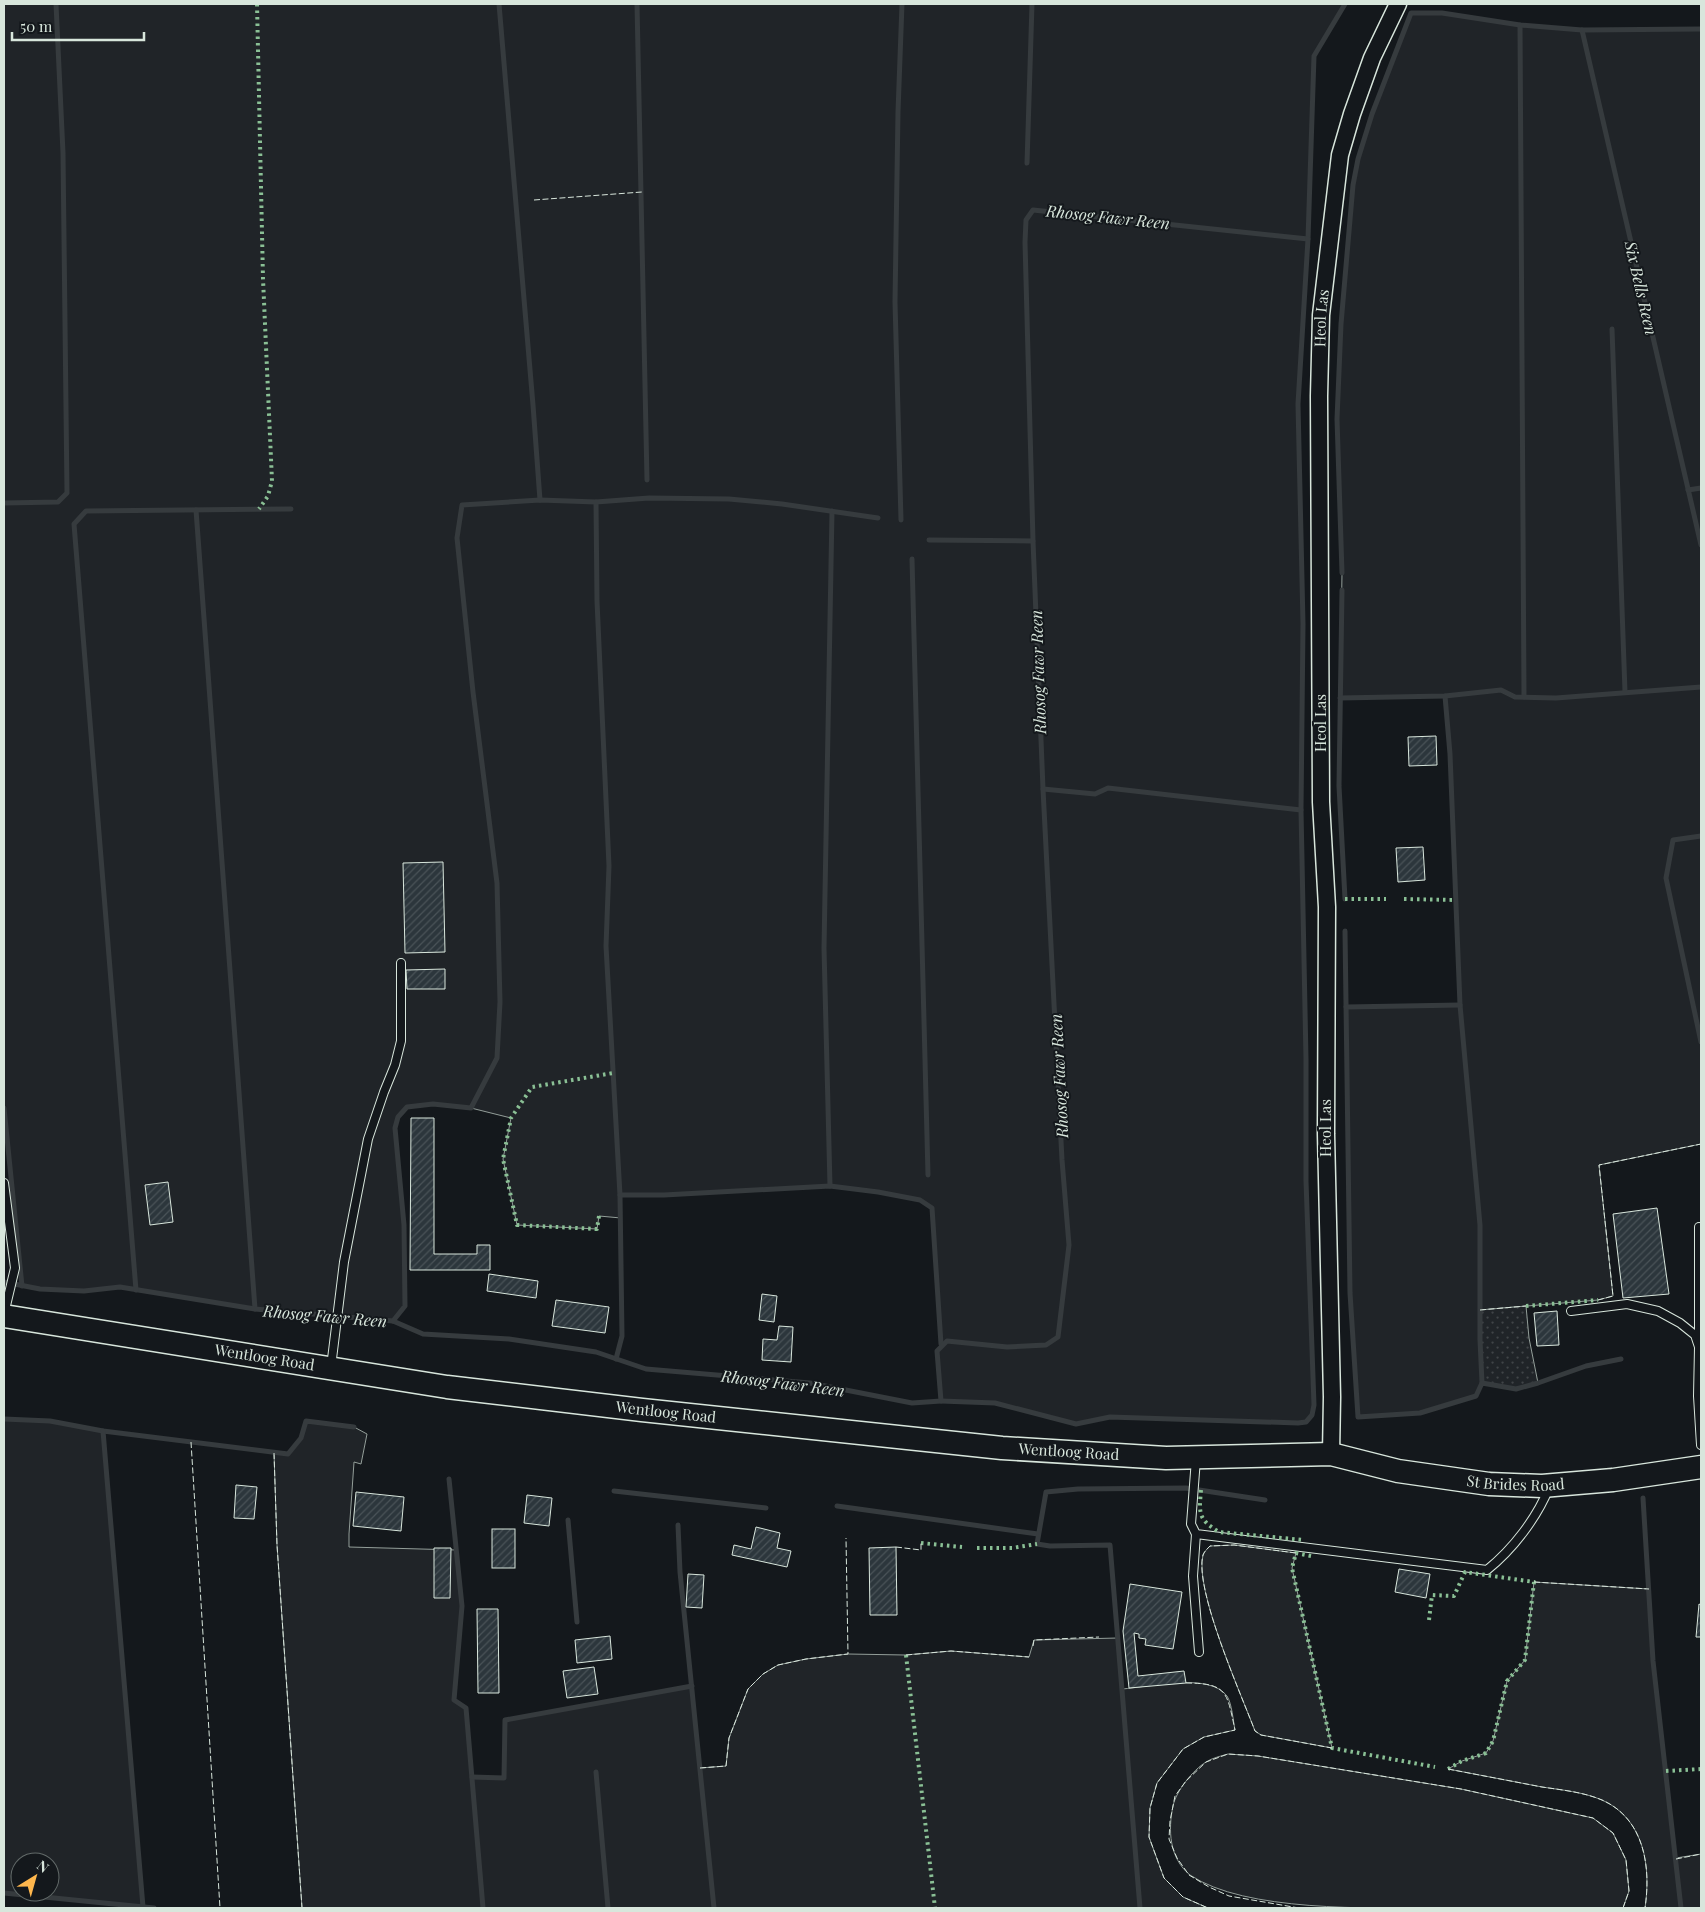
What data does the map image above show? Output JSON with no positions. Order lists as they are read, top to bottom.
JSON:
{
  "streets": {
    "main road": ["Wentloog Road", "St Brides Road"],
    "street": ["Heol Las"]
  },
  "crossings": [
    ["Heol Las", "Wentloog Road"],
    ["Heol Las", "St Brides Road"],
    ["Wentloog Road", "St Brides Road"]
  ],
  "water": ["Rhosog Fawr Reen", "Six Bells Reen"],
  "scale_bar": "50 m",
  "north": "top right"
}
